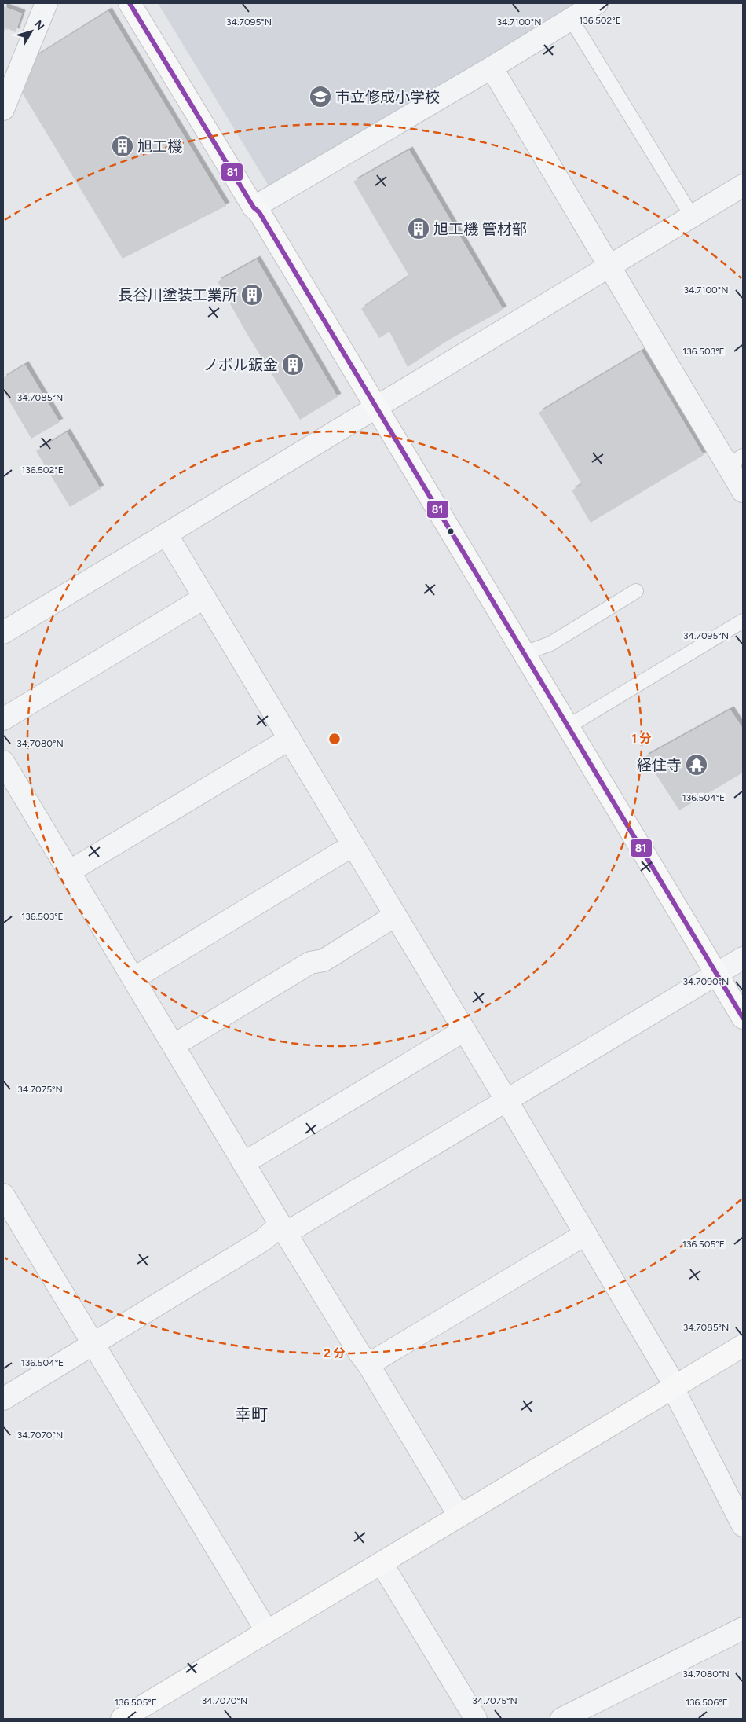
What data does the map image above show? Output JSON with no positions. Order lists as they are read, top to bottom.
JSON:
{
  "districts": ["幸町"],
  "places": {
    "school or university": ["市立修成小学校"],
    "building": [
      "旭工機",
      "旭工機 管材部",
      "長谷川塗装工業所",
      "ノボル鈑金"
    ],
    "temple": ["経住寺"]
  },
  "lines": ["transit line 81"],
  "north": "top right",
  "coordinates": [
    "136.502°E",
    "34.7095°N",
    "34.7100°N",
    "136.503°E",
    "34.7085°N",
    "34.7080°N",
    "136.504°E",
    "34.7090°N",
    "34.7075°N",
    "136.505°E",
    "34.7070°N",
    "136.506°E"
  ],
  "rings": ["1 分", "2 分"]
}
